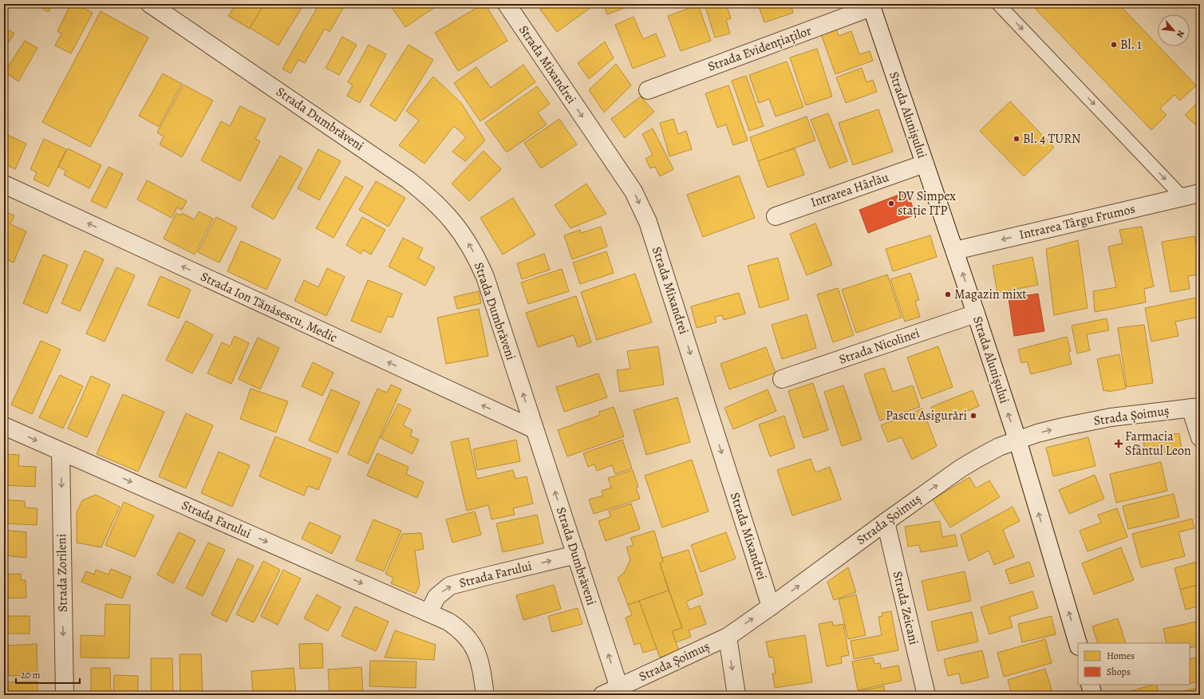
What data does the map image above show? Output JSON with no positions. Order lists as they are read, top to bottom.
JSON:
{
  "streets": {
    "street": [
      "Strada Evidențiaților",
      "Strada Mixandrei",
      "Strada Alunișului",
      "Strada Dumbrăveni",
      "Intrarea Hârlău",
      "Intrarea Târgu Frumos",
      "Strada Ion Tănăsescu, Medic",
      "Strada Nicolinei",
      "Strada Șoimuș",
      "Strada Farului",
      "Strada Zorileni",
      "Strada Zeicani"
    ]
  },
  "crossings": [
    ["Strada Evidențiaților", "Strada Alunișului"],
    ["Strada Mixandrei", "Strada Șoimuș"],
    ["Strada Alunișului", "Intrarea Hârlău"],
    ["Strada Alunișului", "Intrarea Târgu Frumos"],
    ["Strada Alunișului", "Strada Nicolinei"],
    ["Strada Alunișului", "Strada Șoimuș"],
    ["Strada Dumbrăveni", "Strada Ion Tănăsescu, Medic"],
    ["Strada Dumbrăveni", "Strada Șoimuș"],
    ["Strada Dumbrăveni", "Strada Farului"],
    ["Strada Șoimuș", "Strada Zeicani"],
    ["Strada Farului", "Strada Zorileni"]
  ],
  "one_way": [
    "Strada Mixandrei",
    "Strada Alunișului",
    "Strada Dumbrăveni",
    "Intrarea Târgu Frumos",
    "Strada Ion Tănăsescu, Medic",
    "Strada Șoimuș",
    "Strada Farului",
    "Strada Zorileni"
  ],
  "places": {
    "other": [
      "Bl. 1",
      "Bl. 4 TURN",
      "DV Simpex stație ITP",
      "Magazin mixt",
      "Pascu Asigurări"
    ],
    "health": ["Farmacia Sfântul Leon"]
  },
  "legend": ["Homes", "Shops"],
  "scale_bar": "20 m",
  "north": "bottom right"
}
